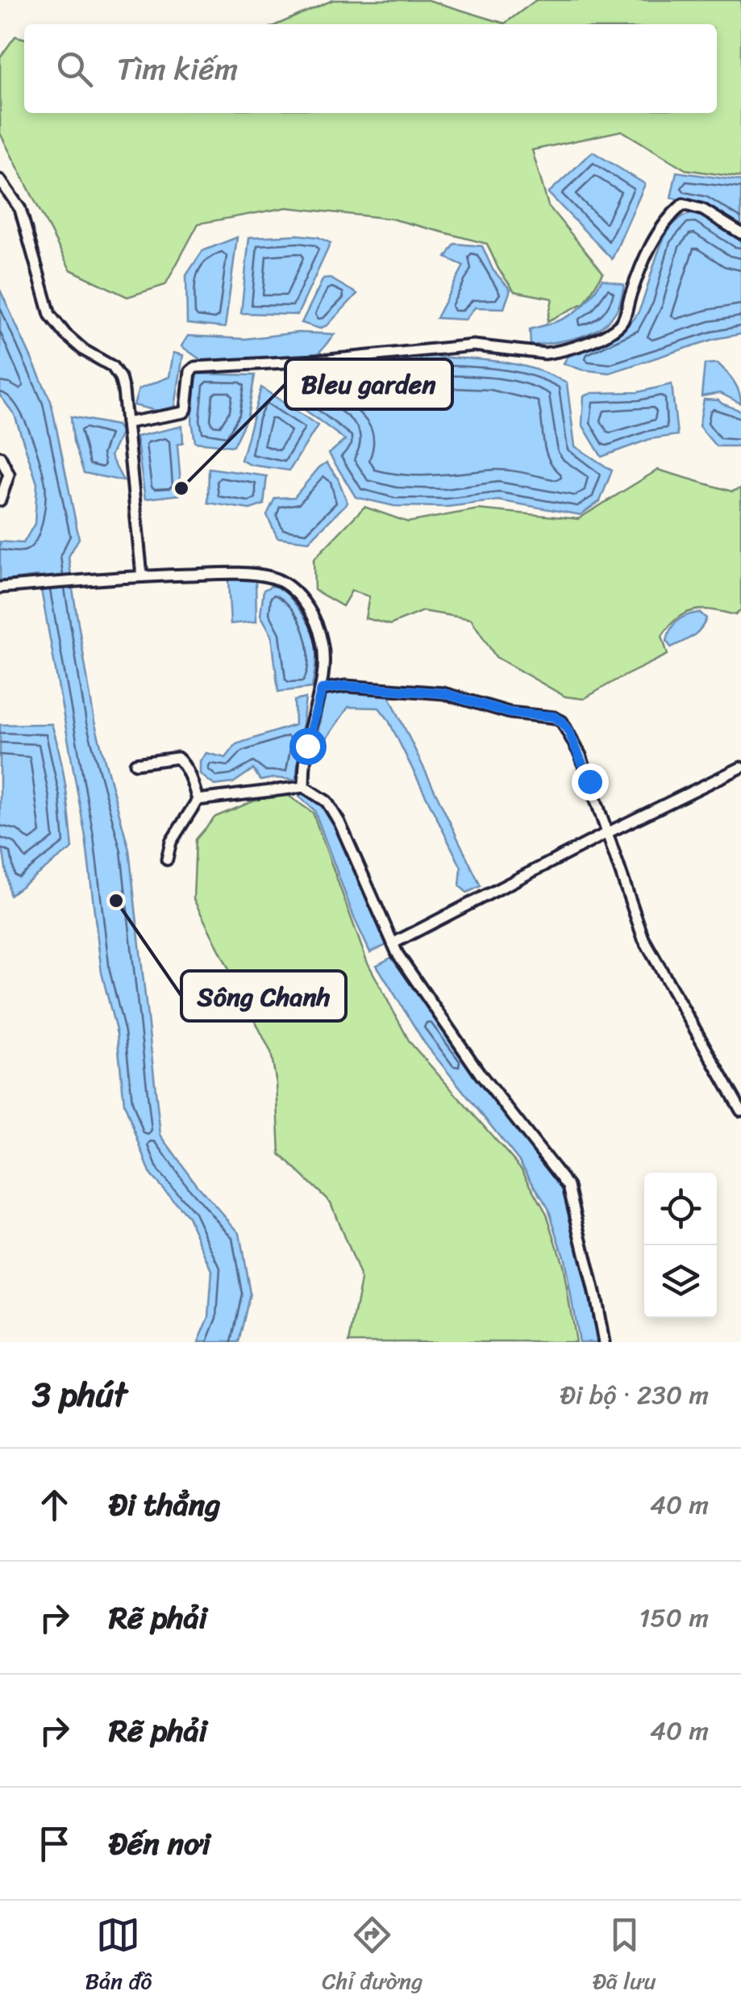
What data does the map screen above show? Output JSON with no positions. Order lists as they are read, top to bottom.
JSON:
{
  "places": ["Bleu garden", "Sông Chanh"],
  "page": {
    "search": "Tìm kiếm",
    "heading": ["3 phút", "Đi bộ · 230 m"],
    "list": [
      ["Đi thẳng", "40 m"],
      ["Rẽ phải", "150 m"],
      ["Rẽ phải", "40 m"],
      "Đến nơi"
    ],
    "nav": ["Bản đồ", "Chỉ đường", "Đã lưu"]
  }
}
